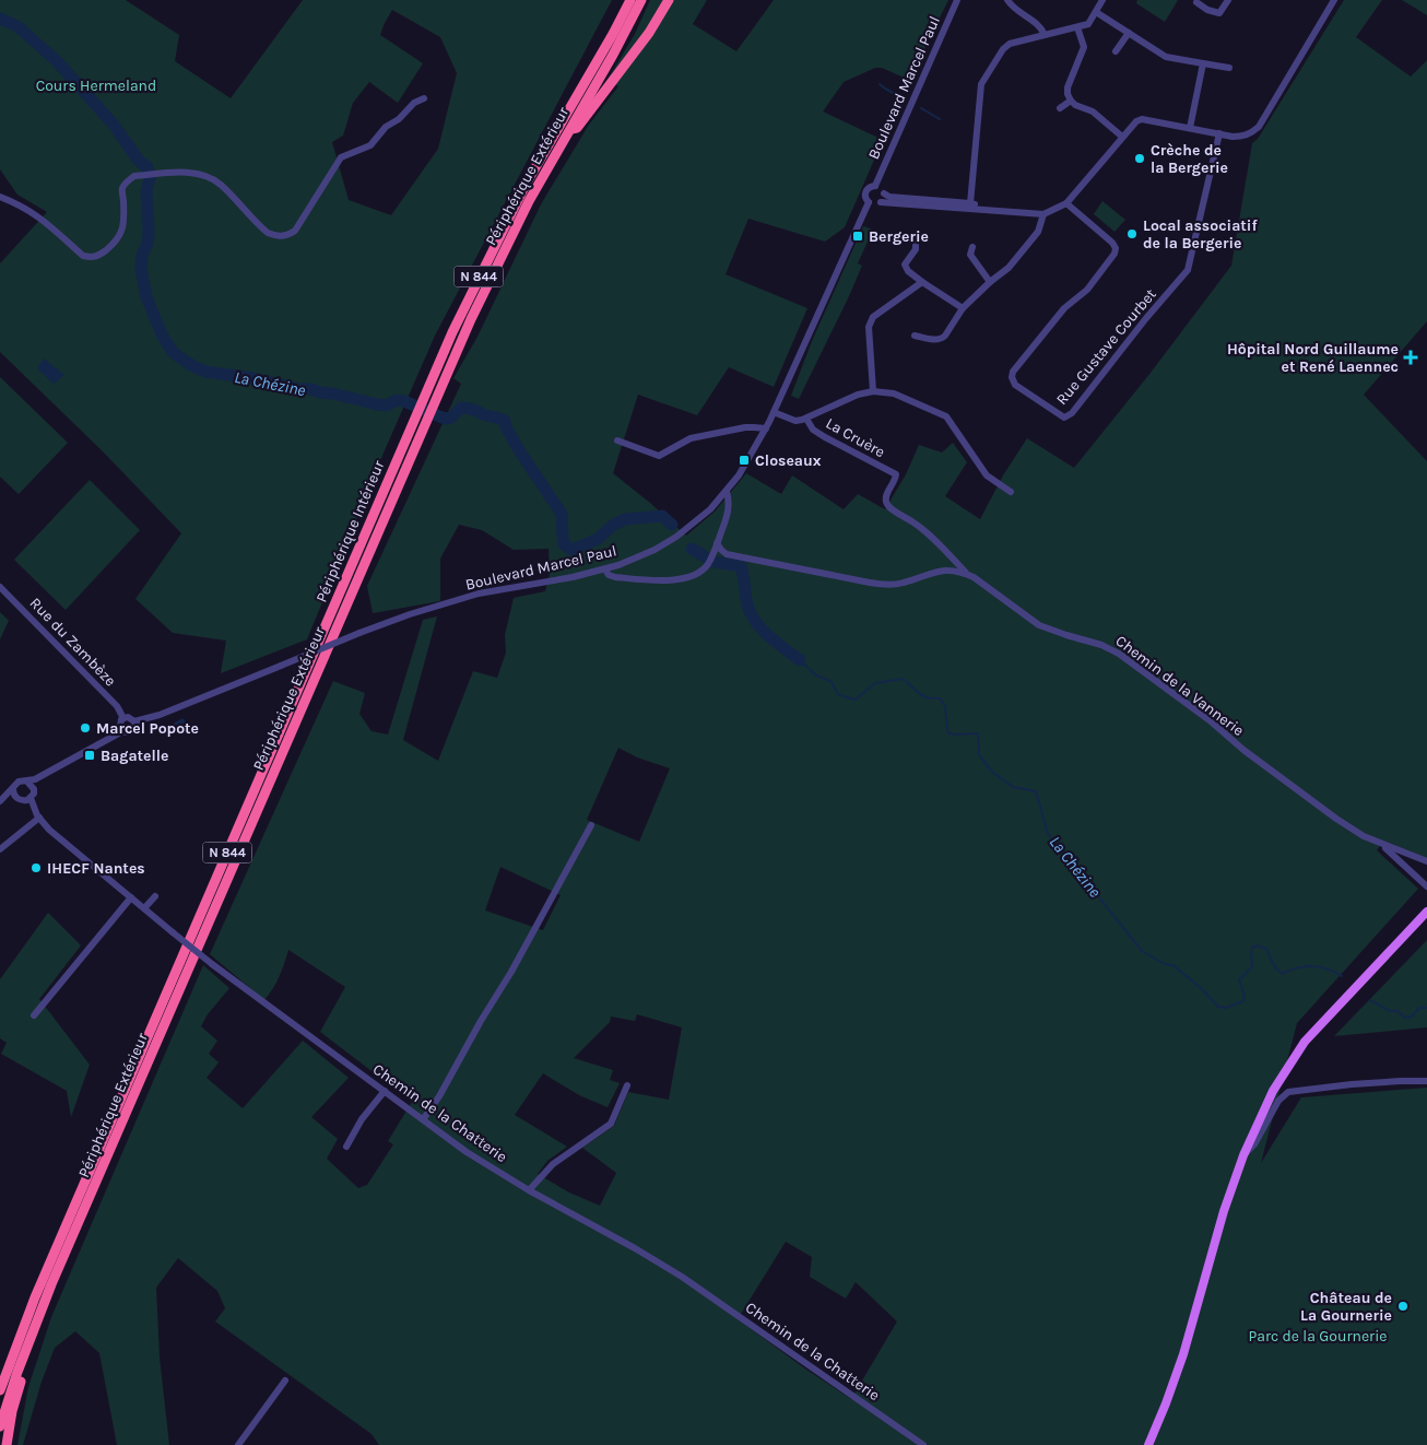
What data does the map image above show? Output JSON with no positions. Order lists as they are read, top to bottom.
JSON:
{
  "streets": {
    "highway": ["Périphérique Extérieur", "N 844", "Périphérique Intérieur"],
    "street": [
      "Boulevard Marcel Paul",
      "Rue Gustave Courbet",
      "La Cruère",
      "Rue du Zambèze",
      "Chemin de la Vannerie",
      "Chemin de la Chatterie"
    ]
  },
  "crossings": [
    ["Boulevard Marcel Paul", "Rue du Zambèze"],
    ["La Cruère", "Chemin de la Vannerie"]
  ],
  "water": ["La Chézine"],
  "parks": ["Cours Hermeland", "Parc de la Gournerie"],
  "places": {
    "other": [
      "Crèche de la Bergerie",
      "Local associatif de la Bergerie",
      "Marcel Popote",
      "IHECF Nantes",
      "Château de La Gournerie"
    ],
    "transit": ["Bergerie", "Closeaux", "Bagatelle"],
    "health": ["Hôpital Nord Guillaume et René Laennec"]
  }
}
